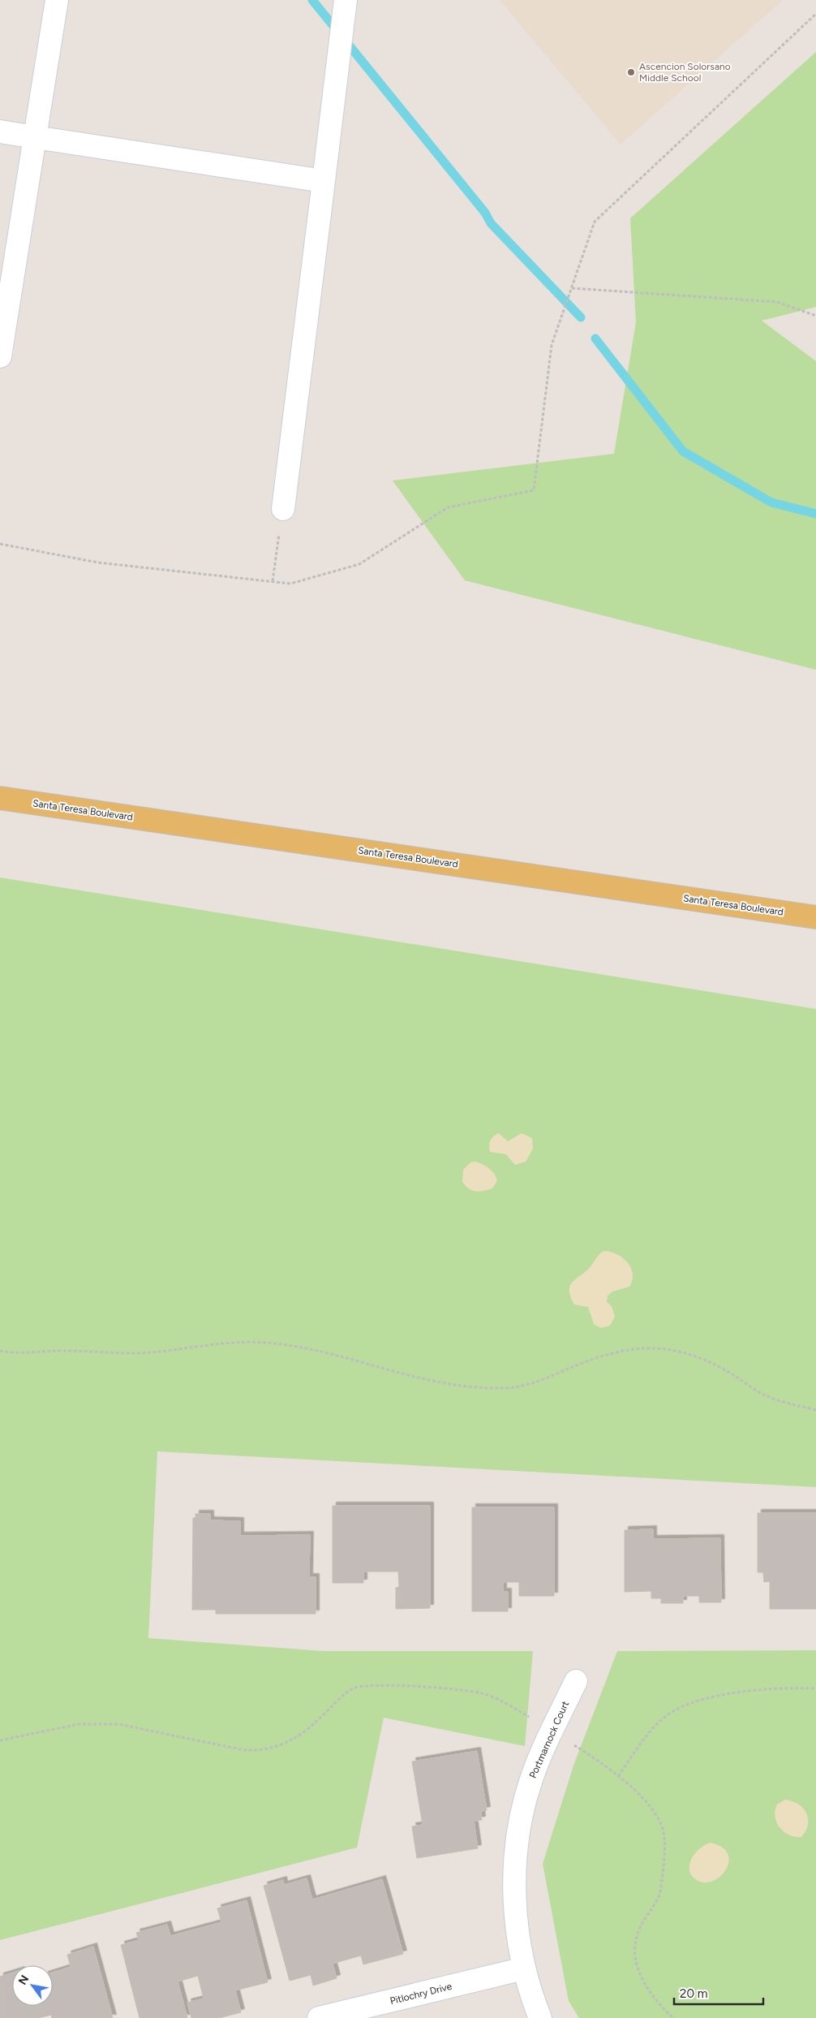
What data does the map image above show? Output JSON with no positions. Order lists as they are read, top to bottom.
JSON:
{
  "streets": {
    "main road": ["Santa Teresa Boulevard"],
    "street": ["Portmarnock Court", "Pitlochry Drive"]
  },
  "crossings": [
    ["Portmarnock Court", "Pitlochry Drive"]
  ],
  "places": ["Ascencion Solorsano Middle School"],
  "scale_bar": "20 m",
  "north": "top left"
}
